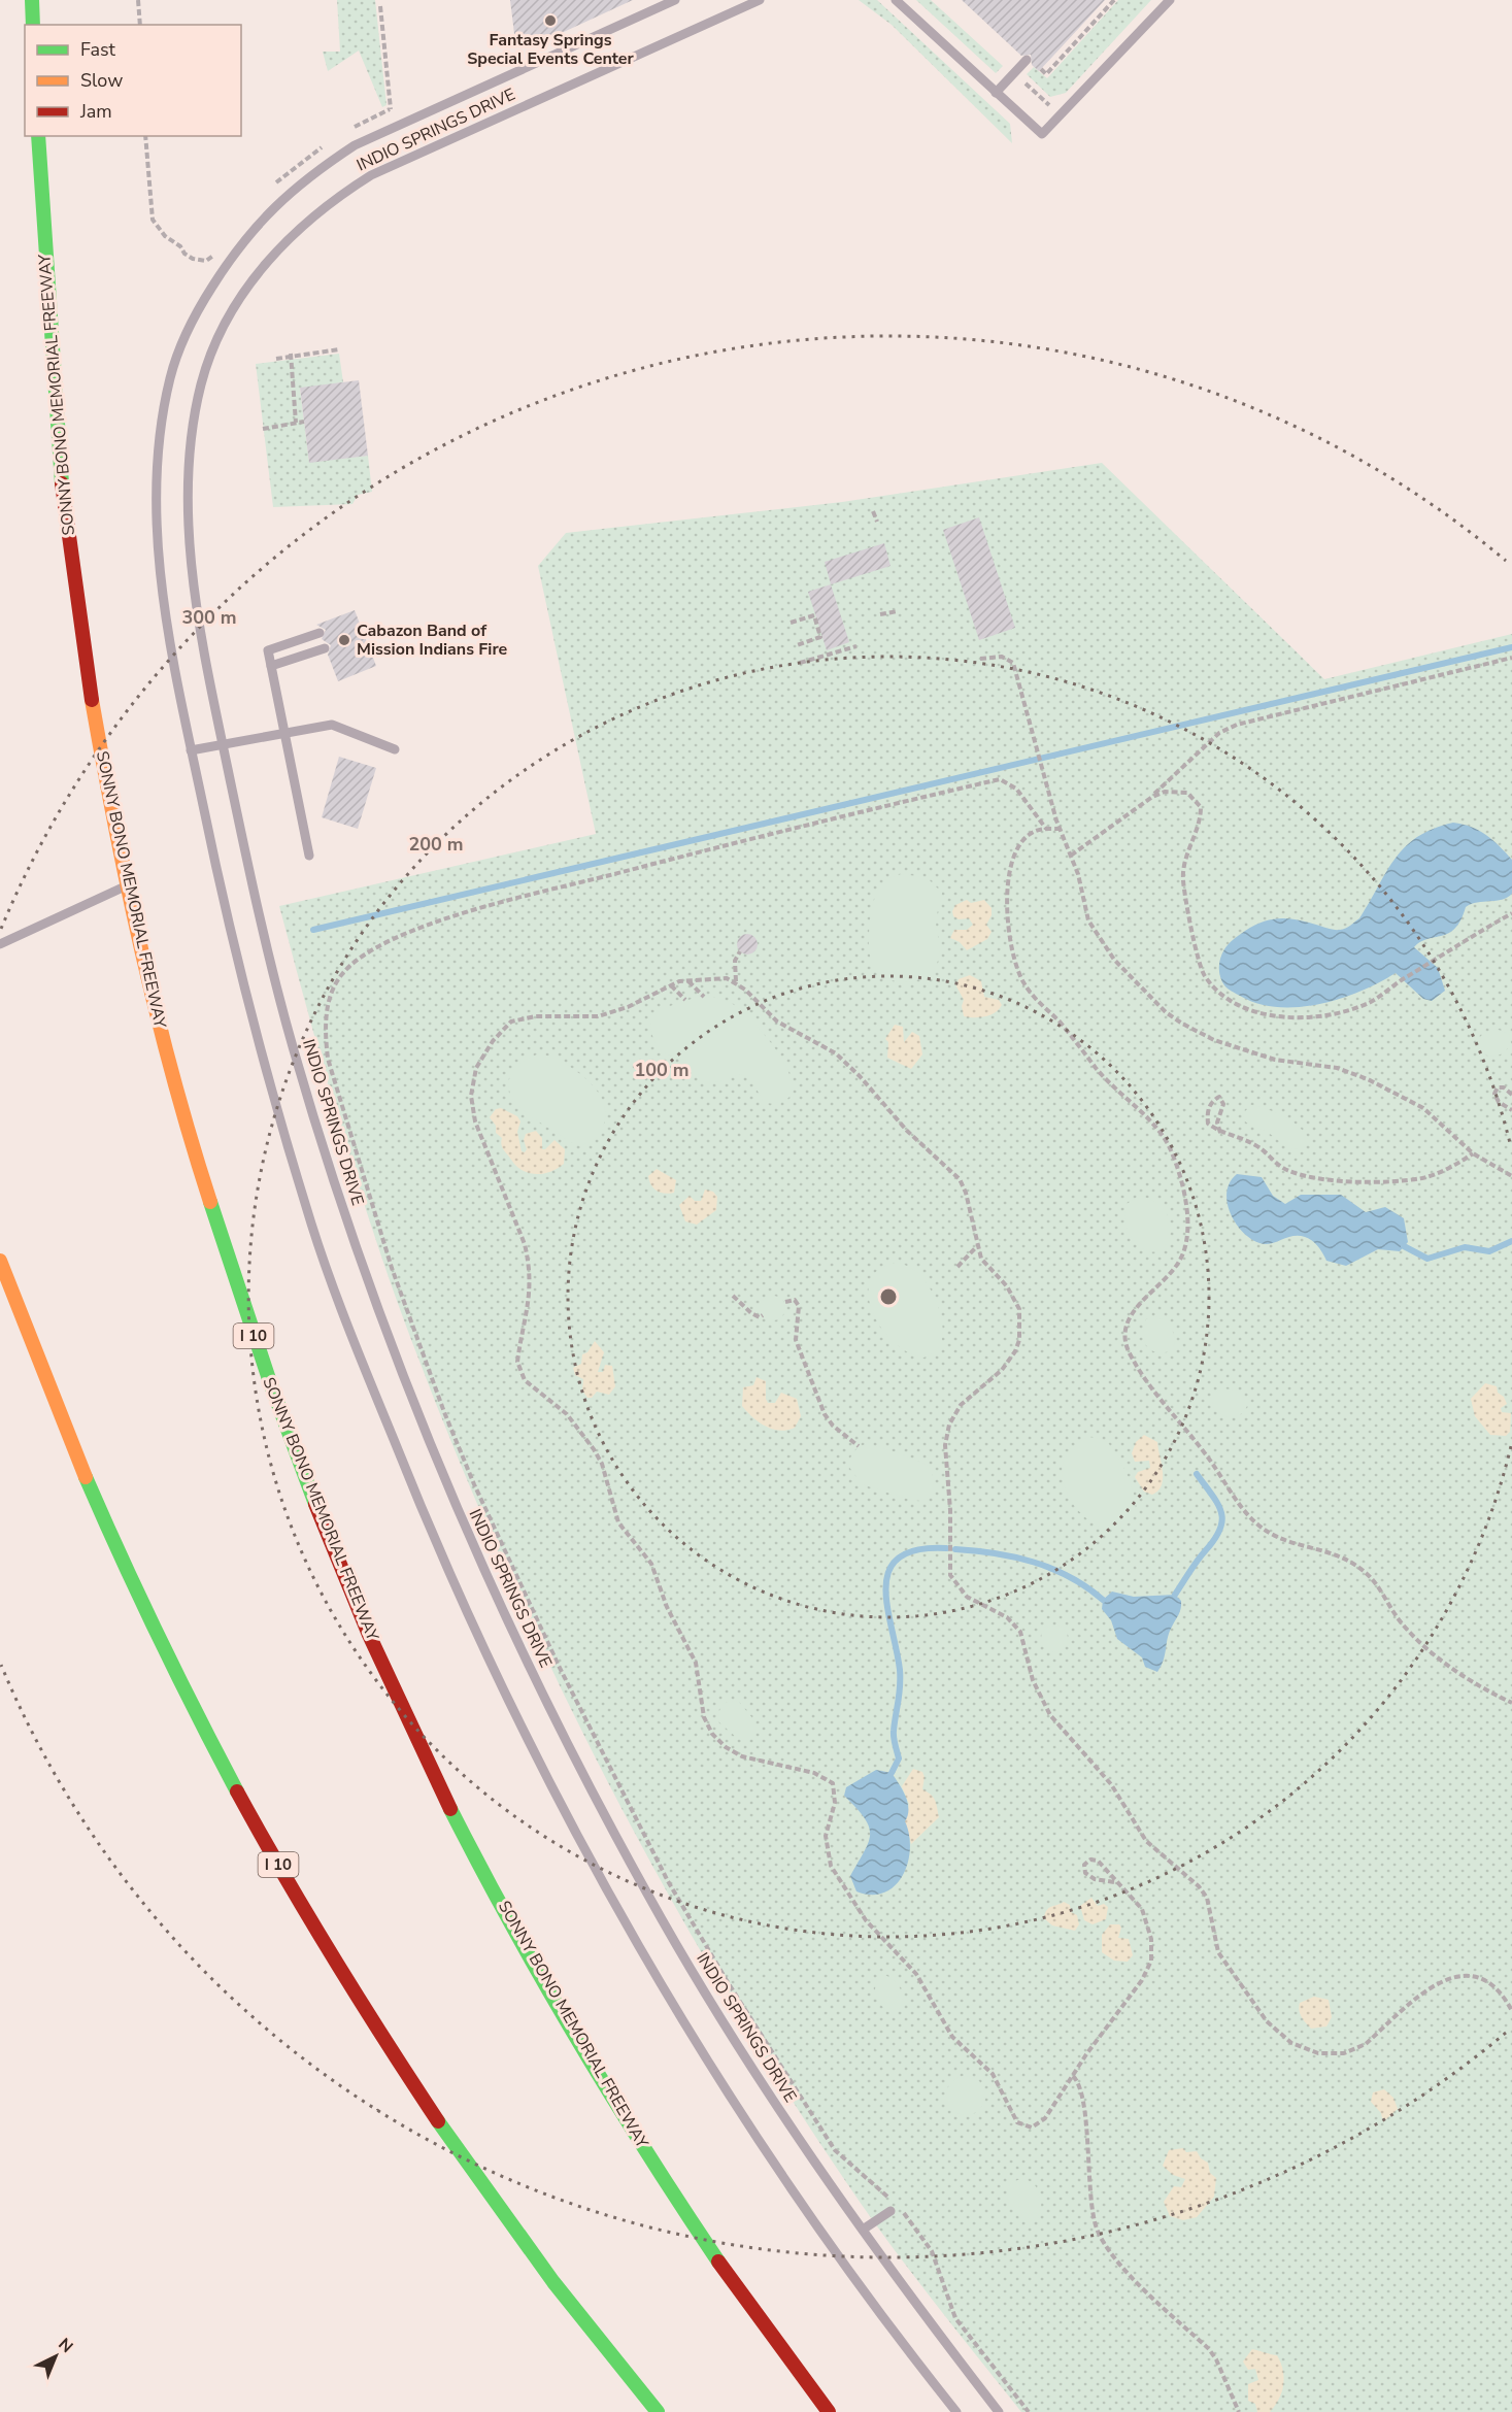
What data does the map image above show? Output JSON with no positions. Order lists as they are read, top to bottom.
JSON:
{
  "streets": {
    "highway": ["SONNY BONO MEMORIAL FREEWAY", "I 10"],
    "lane": ["INDIO SPRINGS DRIVE"]
  },
  "places": ["Fantasy Springs Special Events Center", "Cabazon Band of Mission Indians Fire"],
  "legend": ["Fast", "Slow", "Jam"],
  "north": "top right",
  "rings": ["300 m", "200 m", "100 m"]
}
